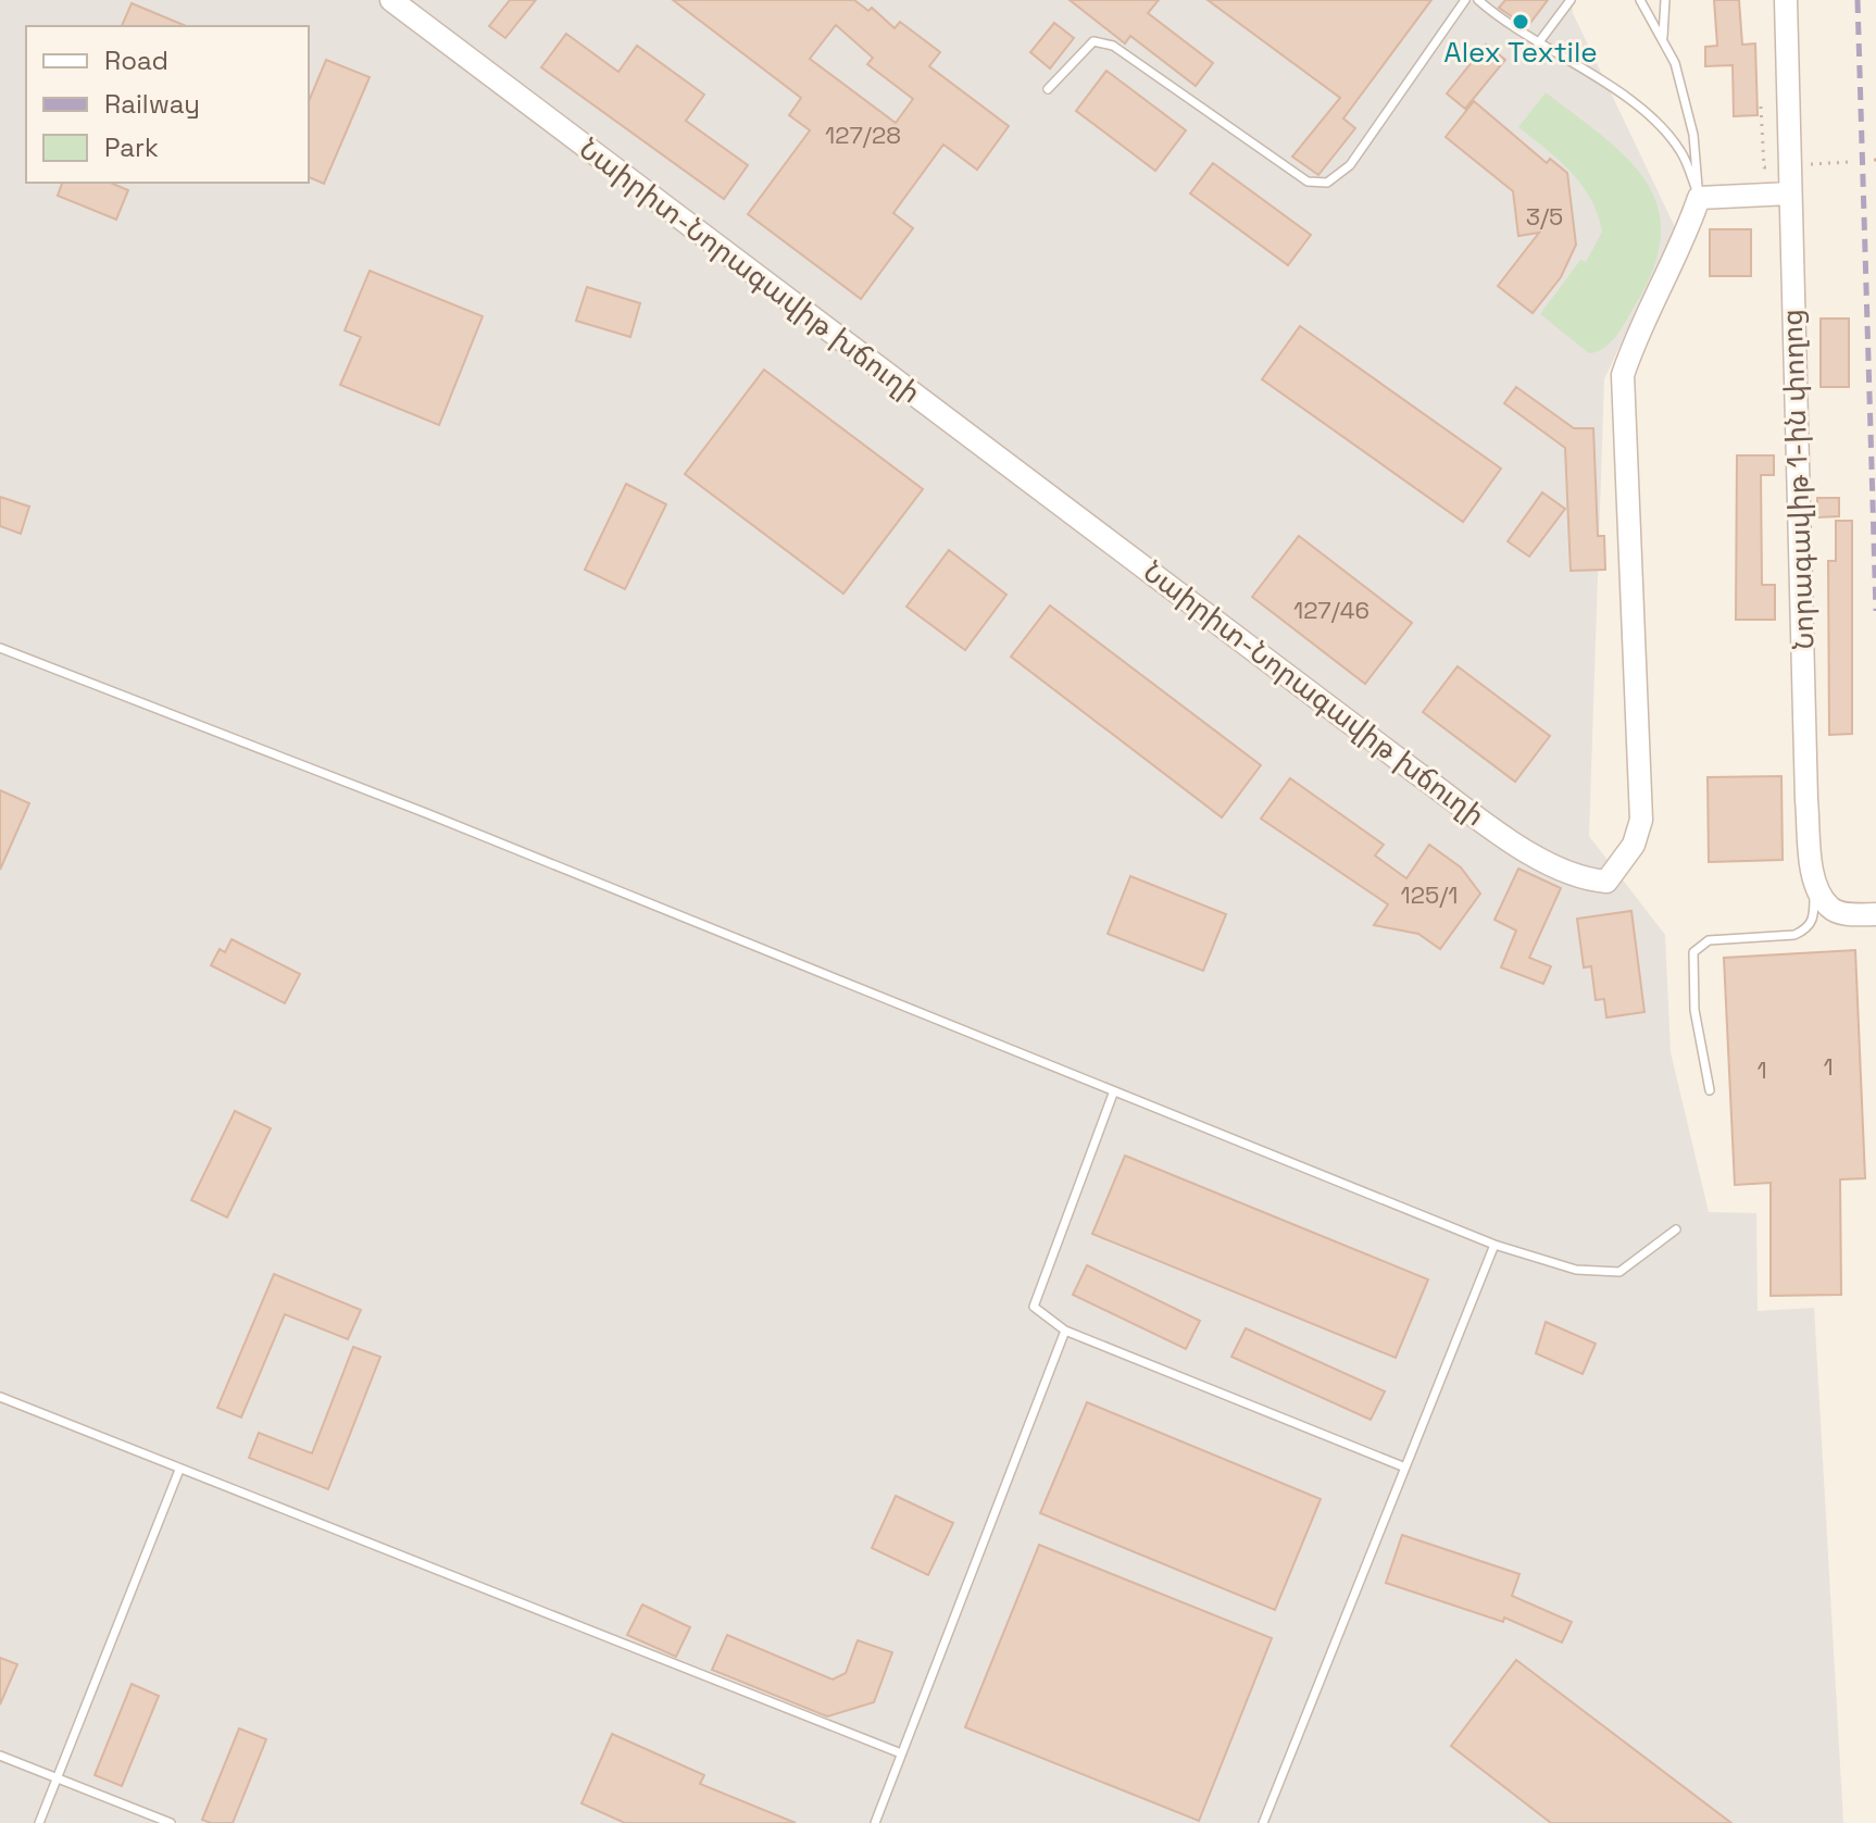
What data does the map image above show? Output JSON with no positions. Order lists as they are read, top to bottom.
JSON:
{
  "streets": {
    "street": ["Նաիրիտ-Նորագավիթ խճուղի", "Նորագավիթ 1-ին փողոց"]
  },
  "places": ["Alex Textile"],
  "house_numbers": [
    "127/28",
    "3/5",
    "127/46",
    "125/1",
    "1",
    "1"
  ],
  "legend": ["Road", "Railway", "Park"]
}
